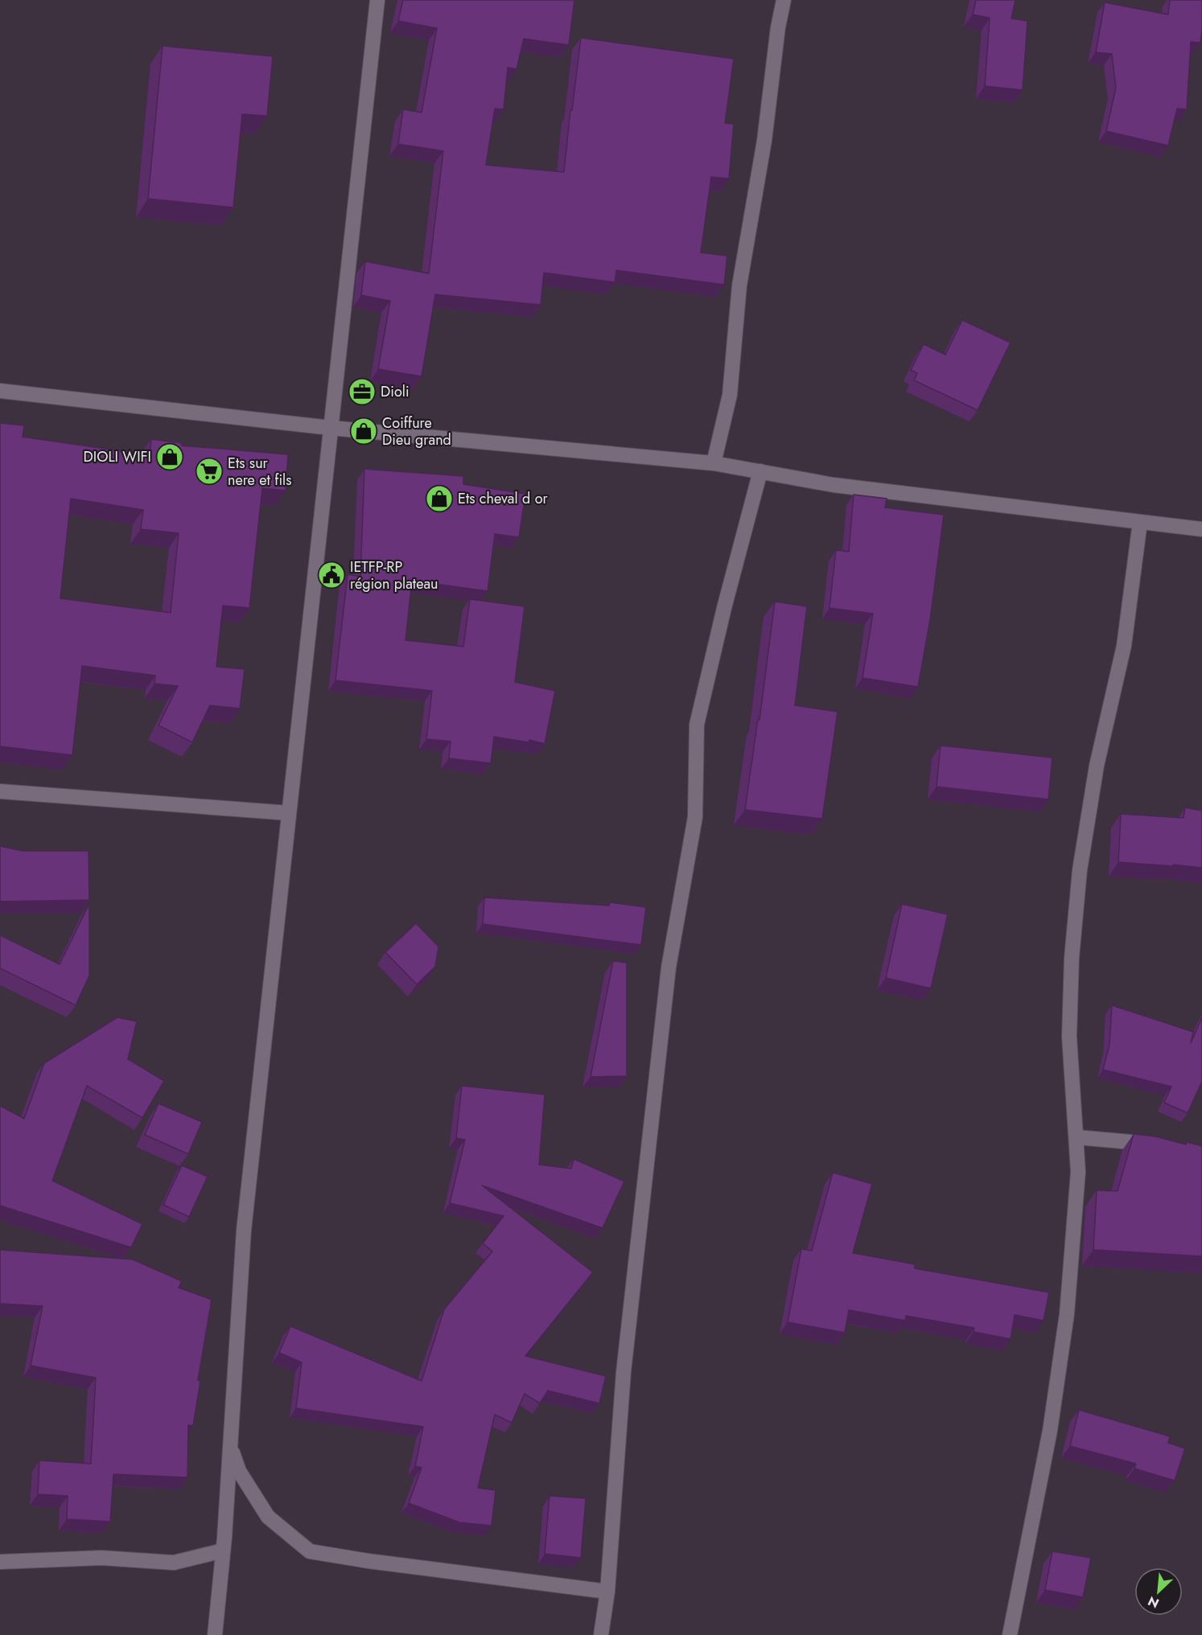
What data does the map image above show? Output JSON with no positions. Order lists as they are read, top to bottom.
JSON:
{
  "places": {
    "office": ["Dioli"],
    "shop": ["Coiffure Dieu grand", "DIOLI WIFI", "Ets cheval d or"],
    "supermarket": ["Ets sur nere et fils"],
    "public building": ["IETFP-RP région plateau"]
  },
  "north": "bottom left"
}
